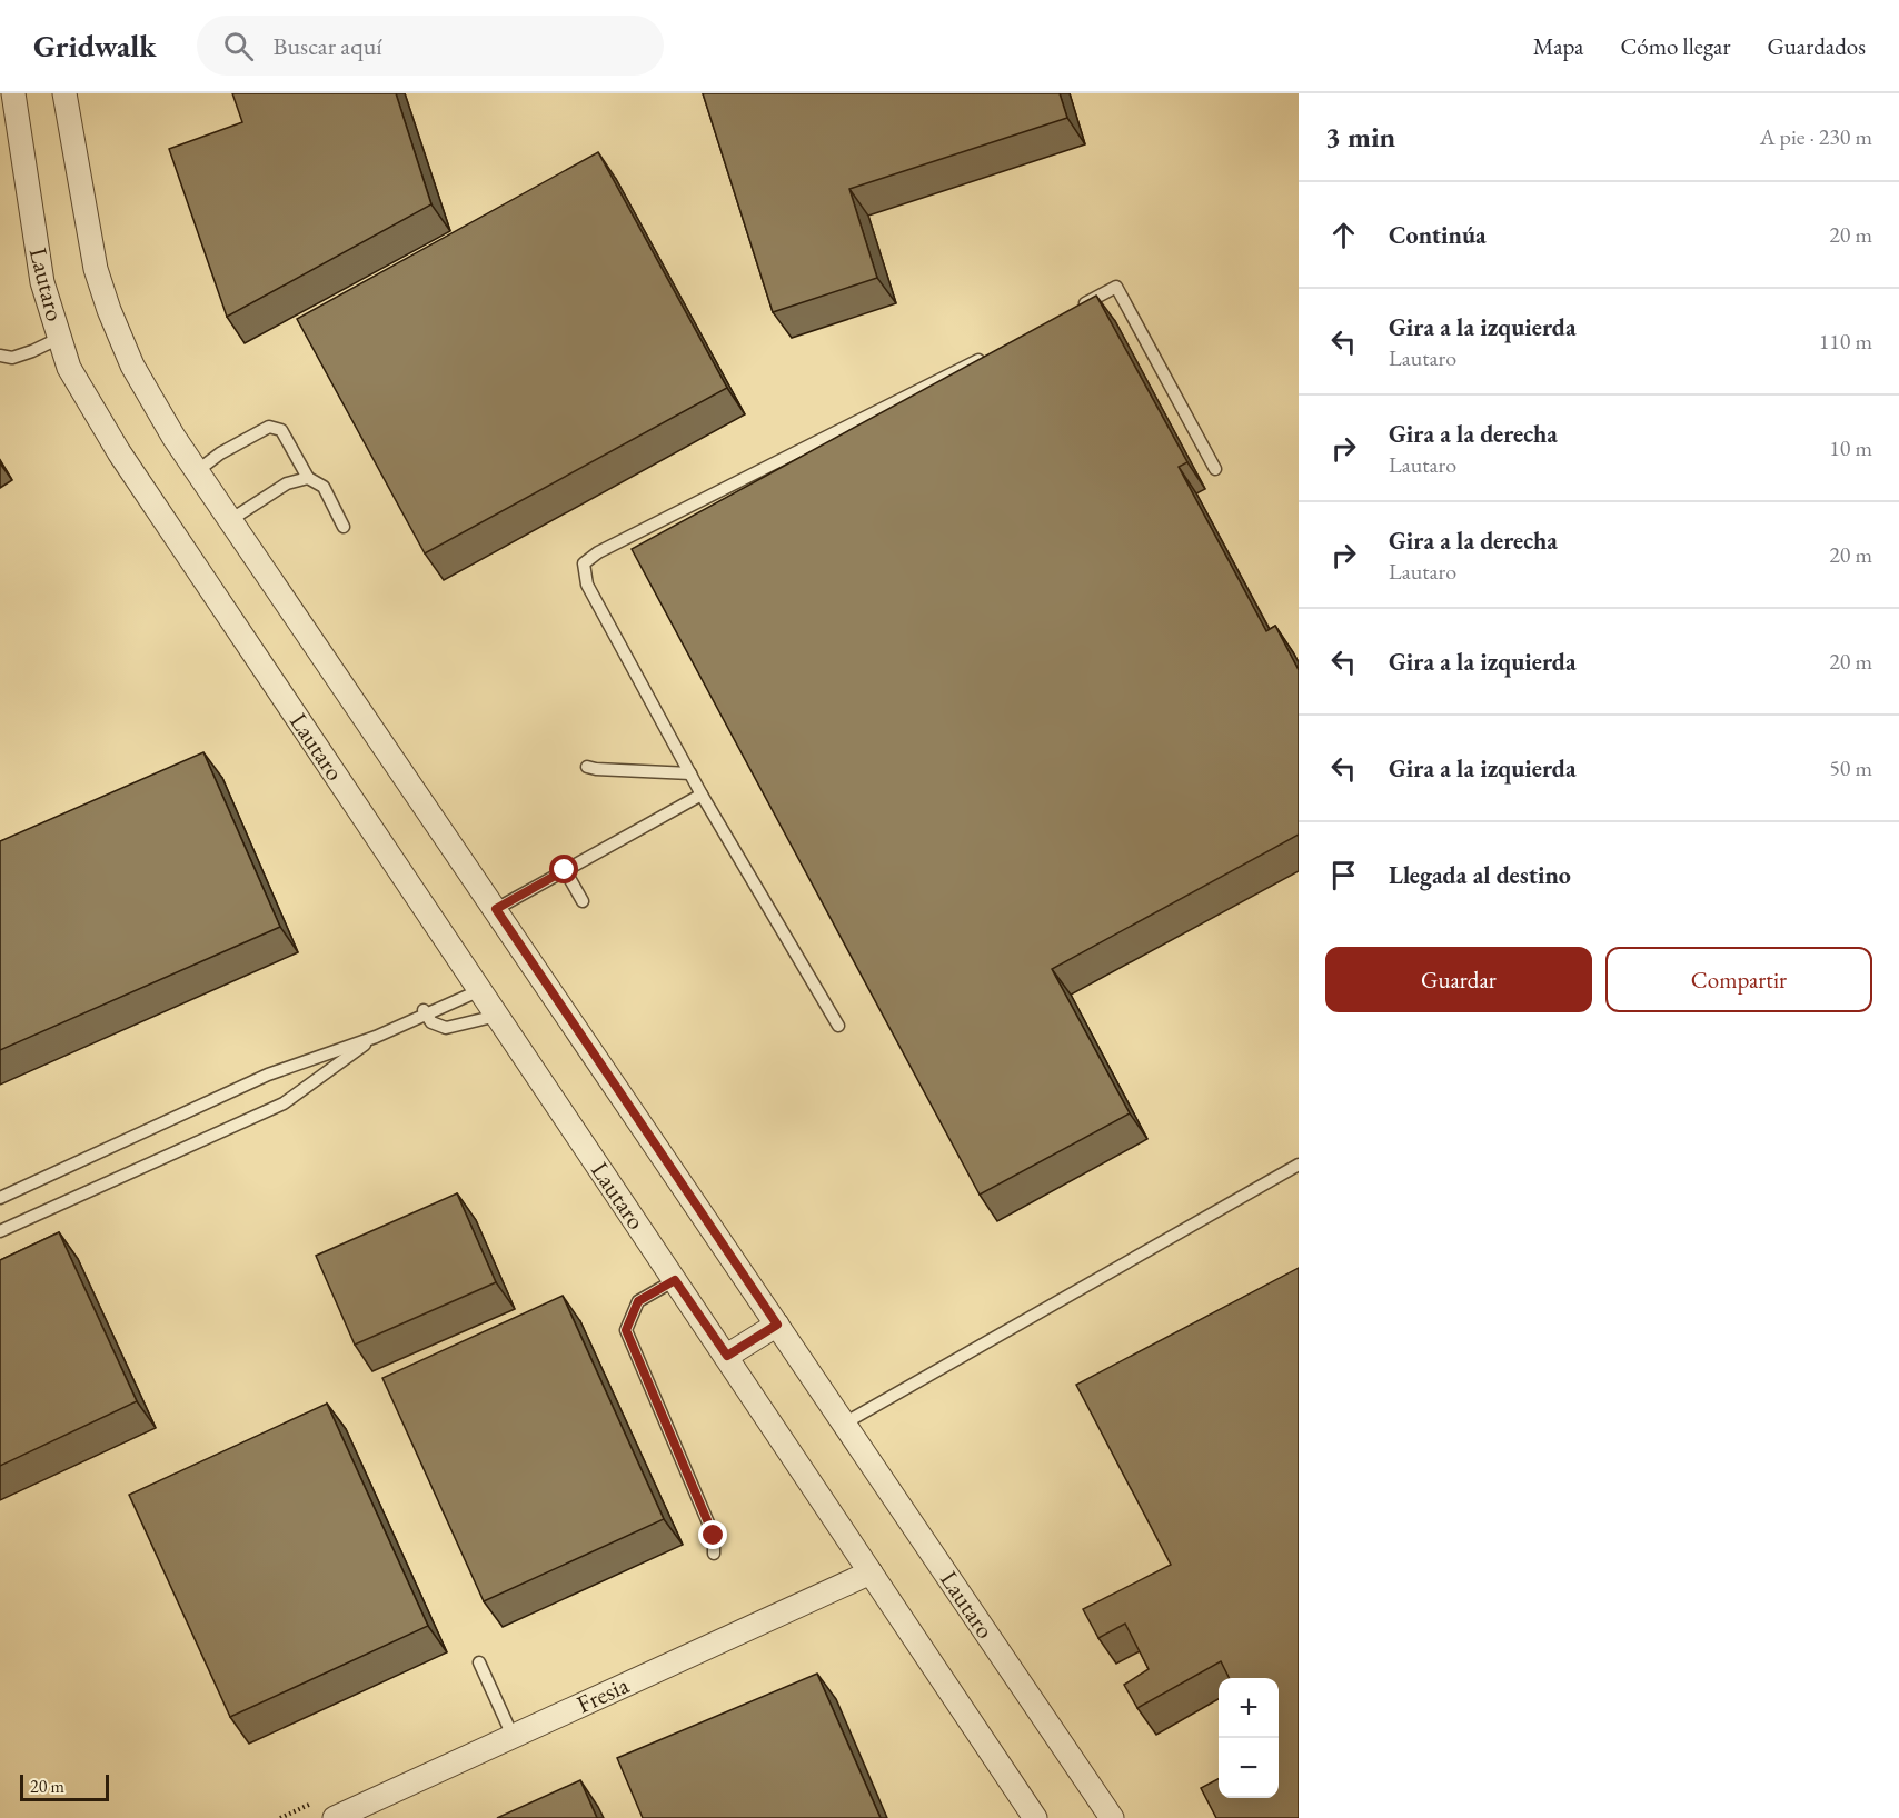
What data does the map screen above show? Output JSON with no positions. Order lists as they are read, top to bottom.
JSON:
{
  "streets": {
    "street": ["Lautaro", "Fresia"]
  },
  "crossings": [
    ["Lautaro", "Fresia"]
  ],
  "scale_bar": "20 m",
  "page": {
    "header": "Gridwalk",
    "search": "Buscar aquí",
    "nav": ["Mapa", "Cómo llegar", "Guardados"],
    "heading": ["3 min", "A pie · 230 m"],
    "list": [
      ["Continúa", "20 m"],
      ["Gira a la izquierda", "Lautaro", "110 m"],
      ["Gira a la derecha", "Lautaro", "10 m"],
      ["Gira a la derecha", "Lautaro", "20 m"],
      ["Gira a la izquierda", "20 m"],
      ["Gira a la izquierda", "50 m"],
      "Llegada al destino"
    ],
    "buttons": ["Guardar", "Compartir"],
    "map_buttons": ["+", "−"],
    "scale": "20 m"
  }
}
